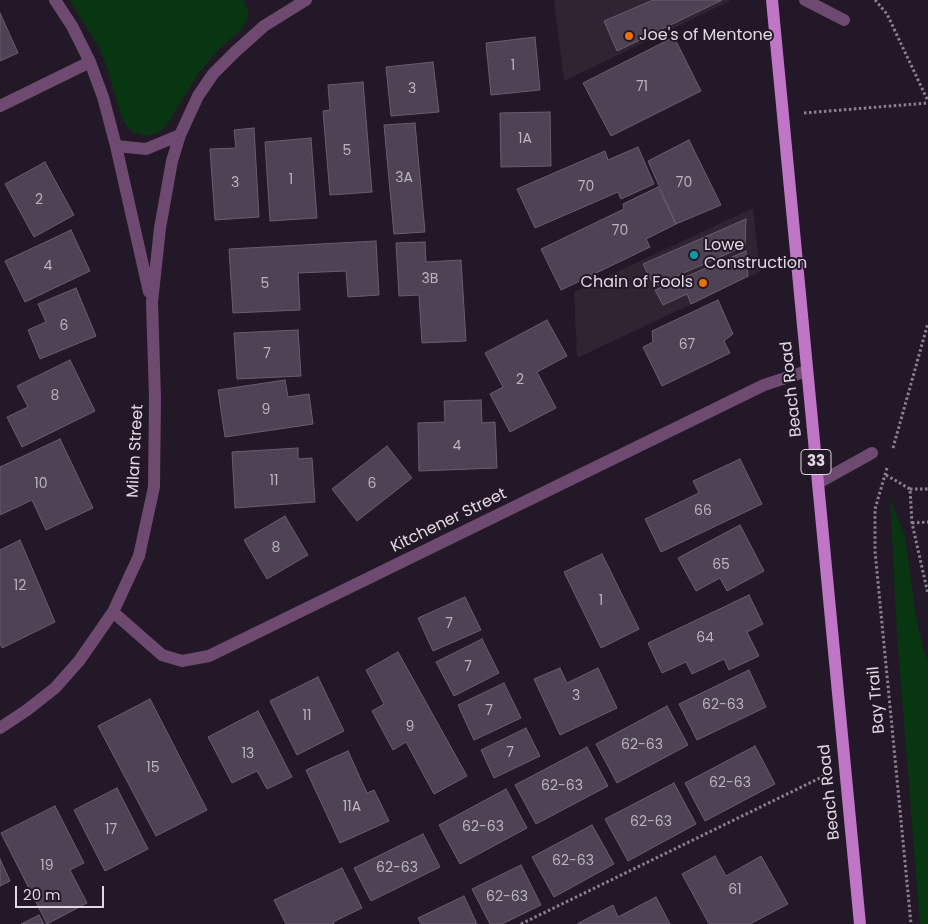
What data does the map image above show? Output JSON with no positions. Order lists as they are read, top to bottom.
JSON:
{
  "streets": {
    "main road": ["Beach Road", "33"],
    "street": ["Milan Street", "Kitchener Street"],
    "path": ["Bay Trail"]
  },
  "crossings": [
    ["Beach Road", "Kitchener Street"],
    ["Milan Street", "Kitchener Street"]
  ],
  "places": ["Joe's of Mentone", "Lowe Construction", "Chain of Fools"],
  "house_numbers": [
    "1",
    "71",
    "3",
    "1A",
    "5",
    "3A",
    "1",
    "3",
    "70",
    "70",
    "2",
    "70",
    "4",
    "3B",
    "5",
    "6",
    "67",
    "7",
    "2",
    "8",
    "9",
    "4",
    "11",
    "10",
    "6",
    "66",
    "8",
    "65",
    "12",
    "1",
    "7",
    "64",
    "7",
    "3",
    "62-63",
    "7",
    "11",
    "9",
    "62-63",
    "7",
    "13",
    "15",
    "62-63",
    "62-63",
    "11A",
    "62-63",
    "62-63",
    "17",
    "62-63",
    "19",
    "62-63",
    "61",
    "62-63"
  ],
  "scale_bar": "20 m"
}
